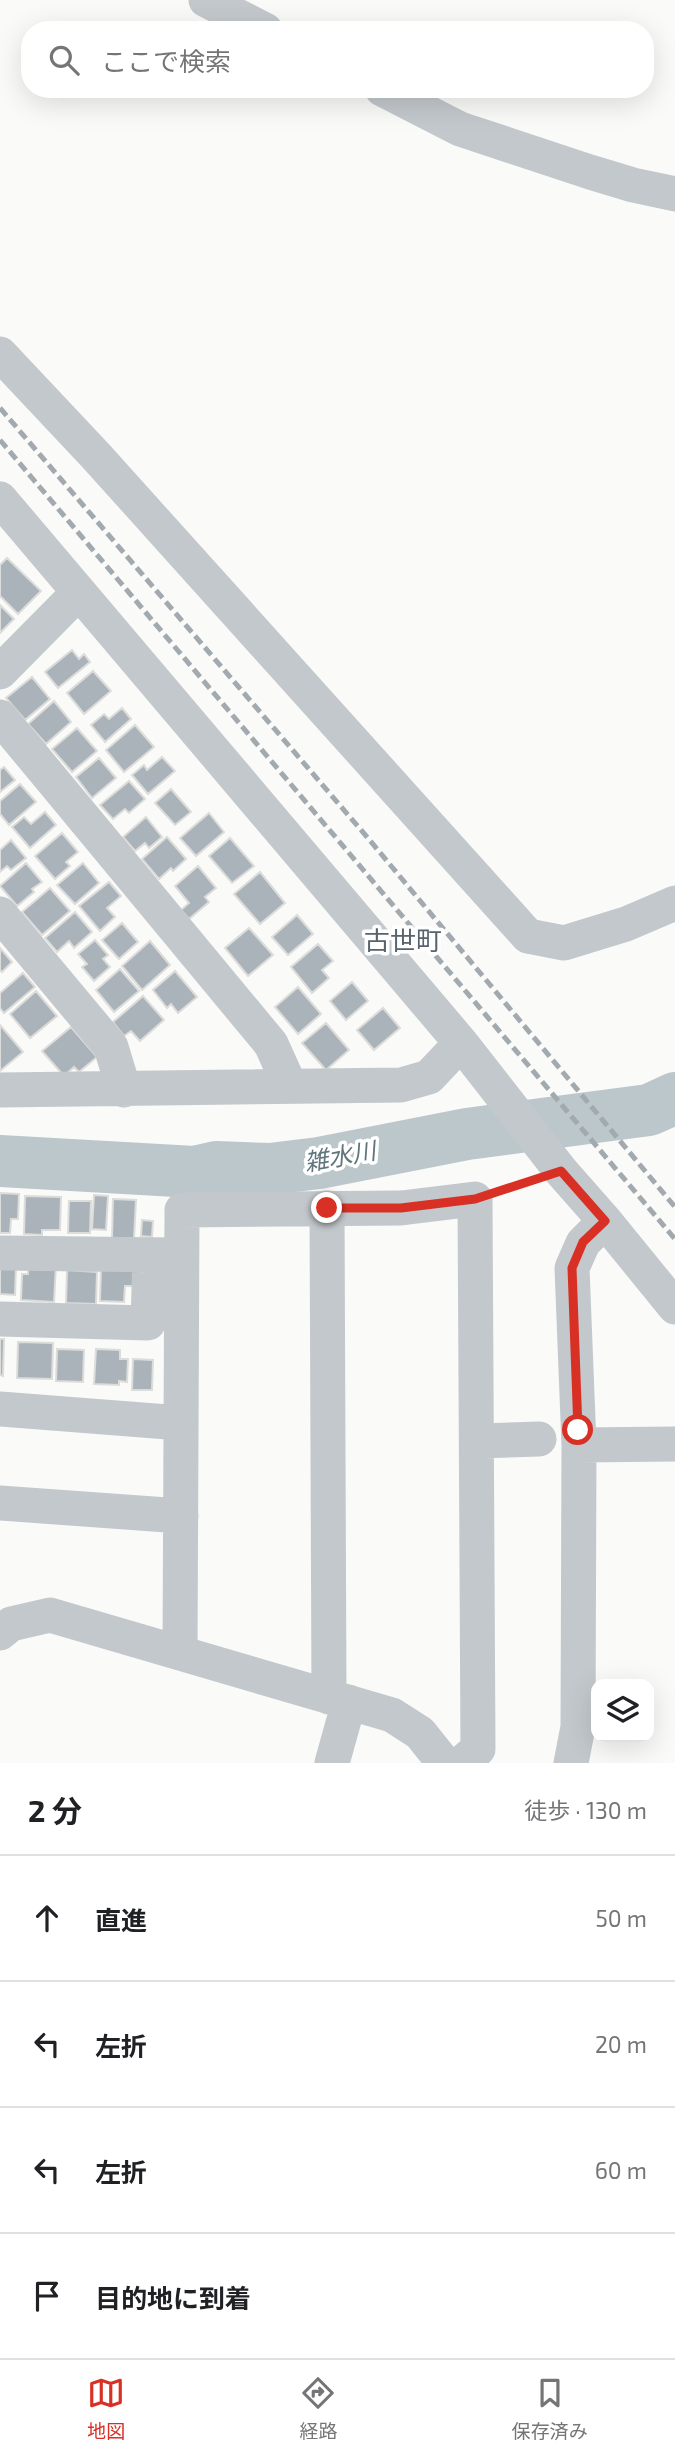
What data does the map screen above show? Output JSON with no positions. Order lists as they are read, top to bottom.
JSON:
{
  "districts": ["古世町"],
  "water": ["雑水川"],
  "page": {
    "search": "ここで検索",
    "heading": ["2 分", "徒歩 · 130 m"],
    "list": [
      ["直進", "50 m"],
      ["左折", "20 m"],
      ["左折", "60 m"],
      "目的地に到着"
    ],
    "nav": ["地図", "経路", "保存済み"]
  }
}
